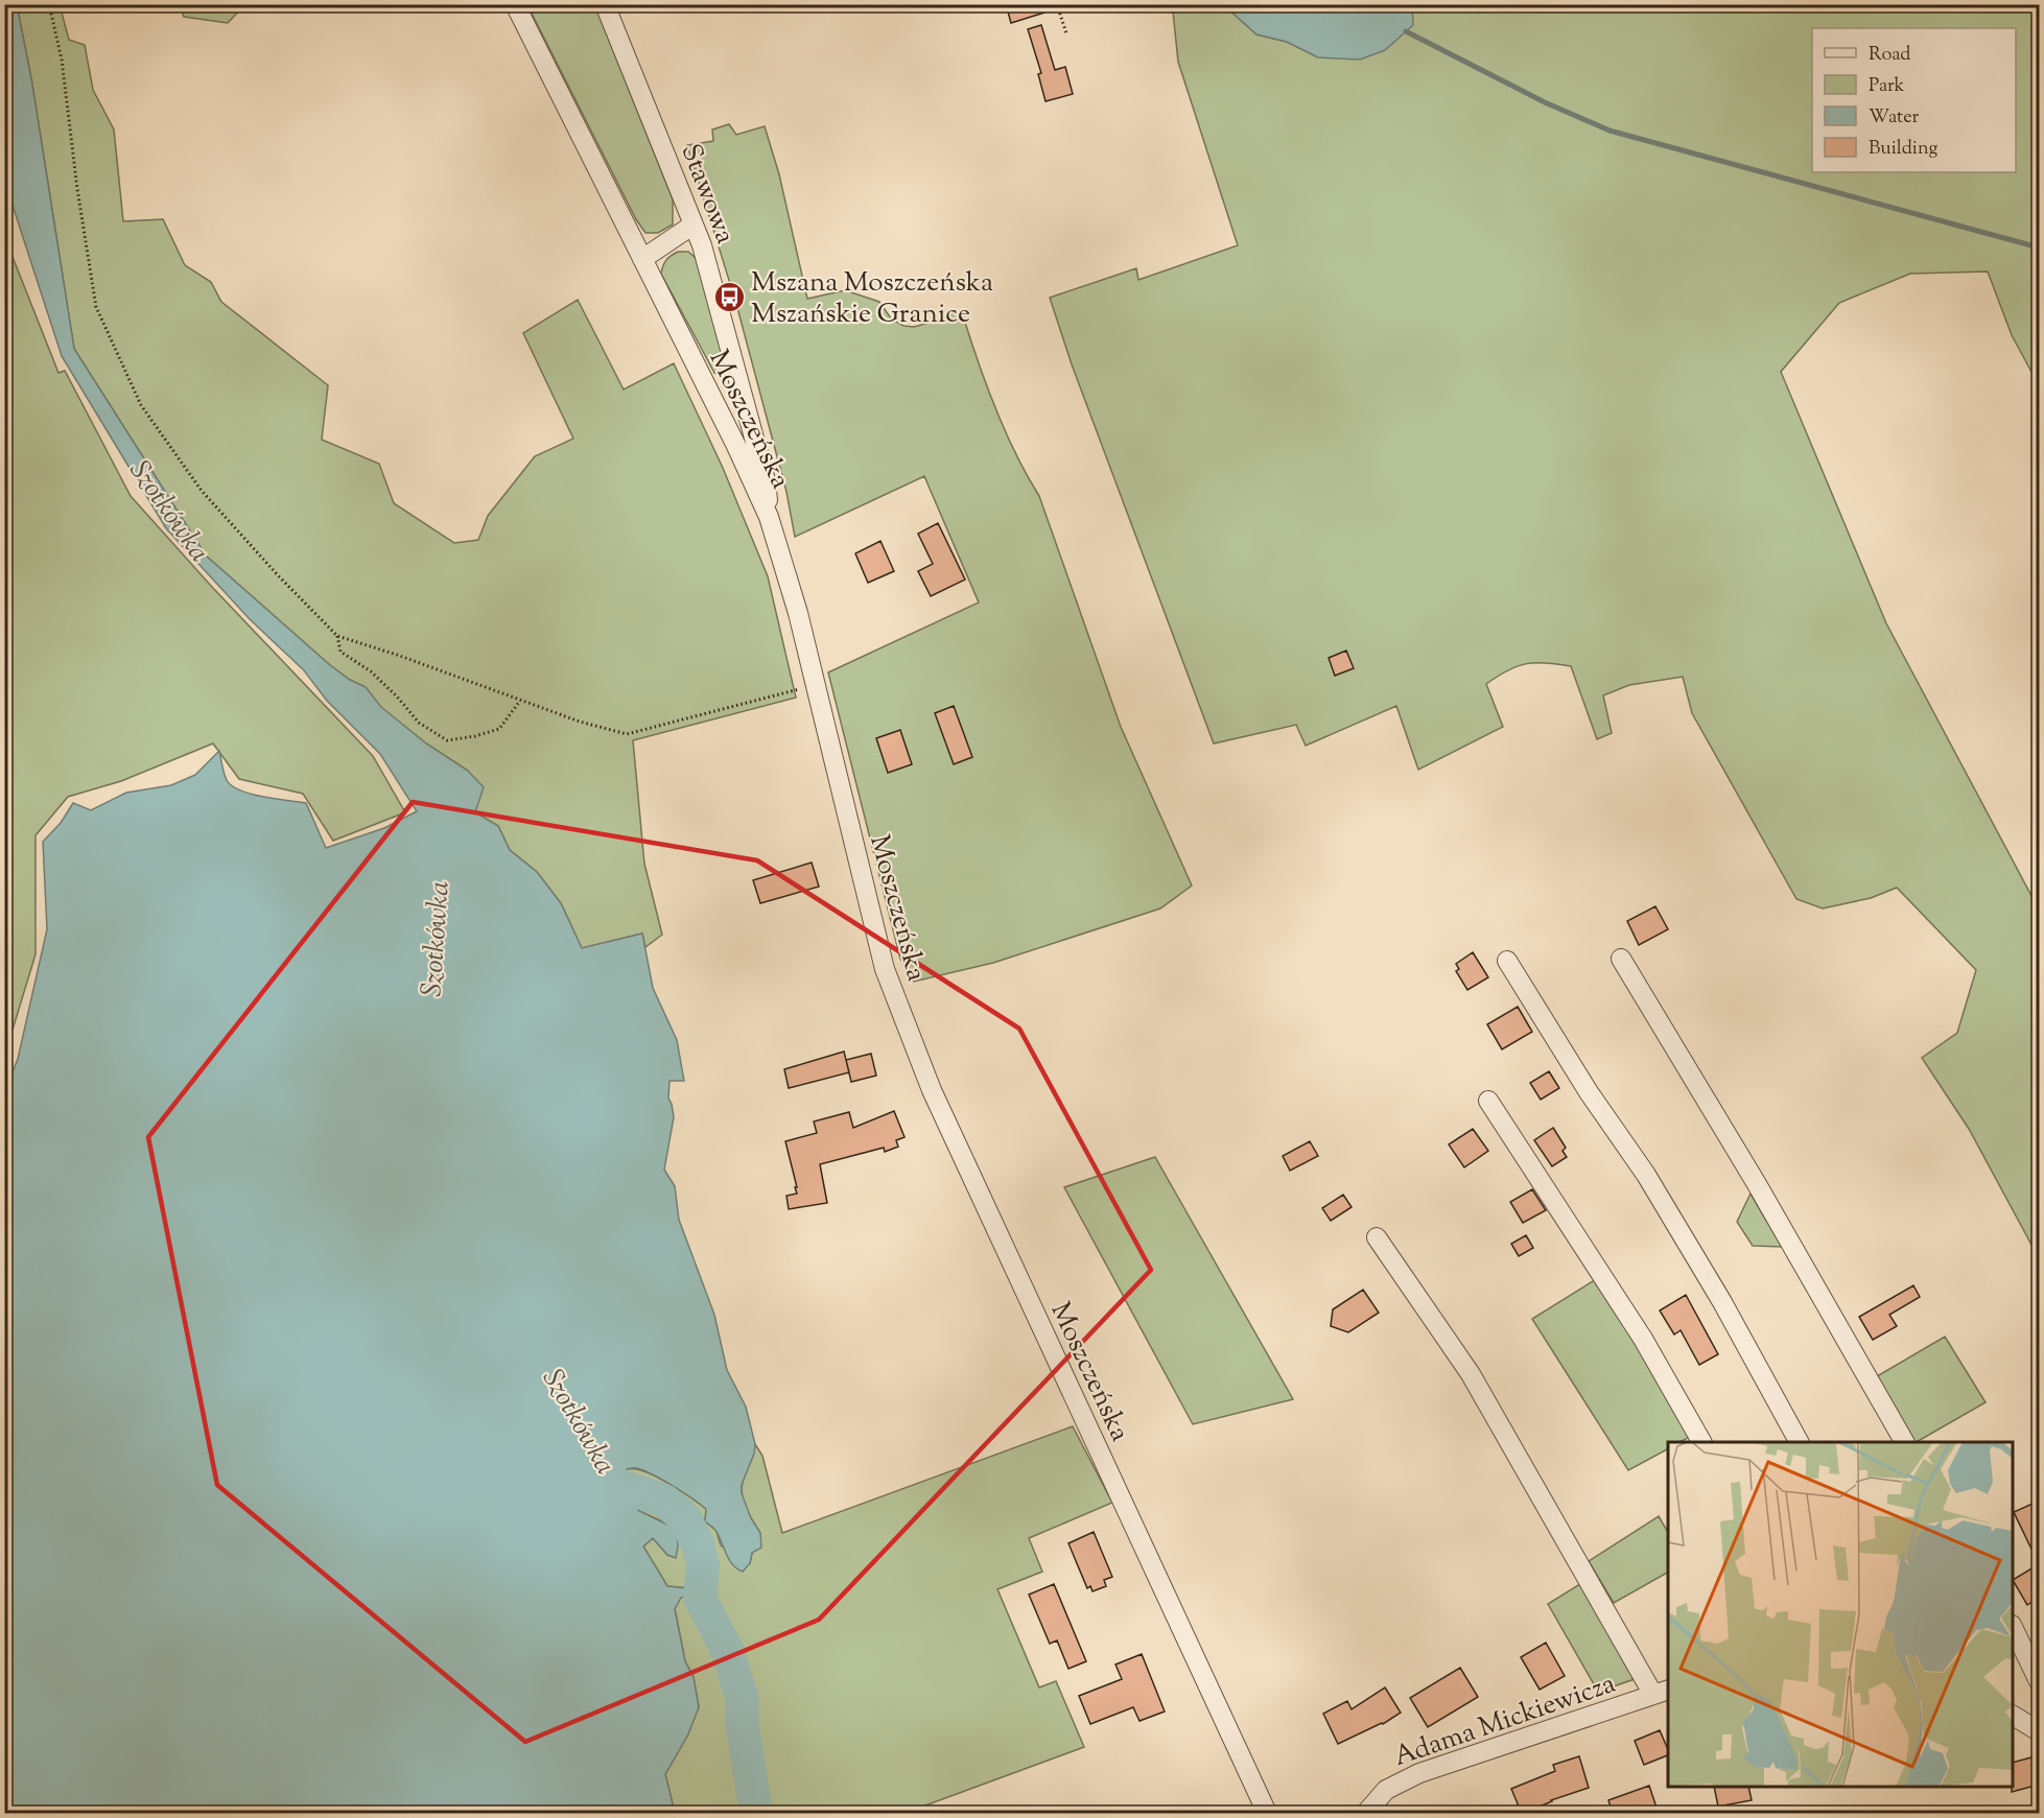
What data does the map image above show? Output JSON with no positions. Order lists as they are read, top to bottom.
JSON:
{
  "streets": {
    "street": ["Stawowa", "Moszczeńska", "Adama Mickiewicza"]
  },
  "crossings": [
    ["Stawowa", "Moszczeńska"]
  ],
  "water": ["Szotkówka"],
  "places": {
    "bus stop": ["Mszana Moszczeńska Mszańskie Granice"]
  },
  "legend": [
    "Road",
    "Park",
    "Water",
    "Building"
  ]
}
